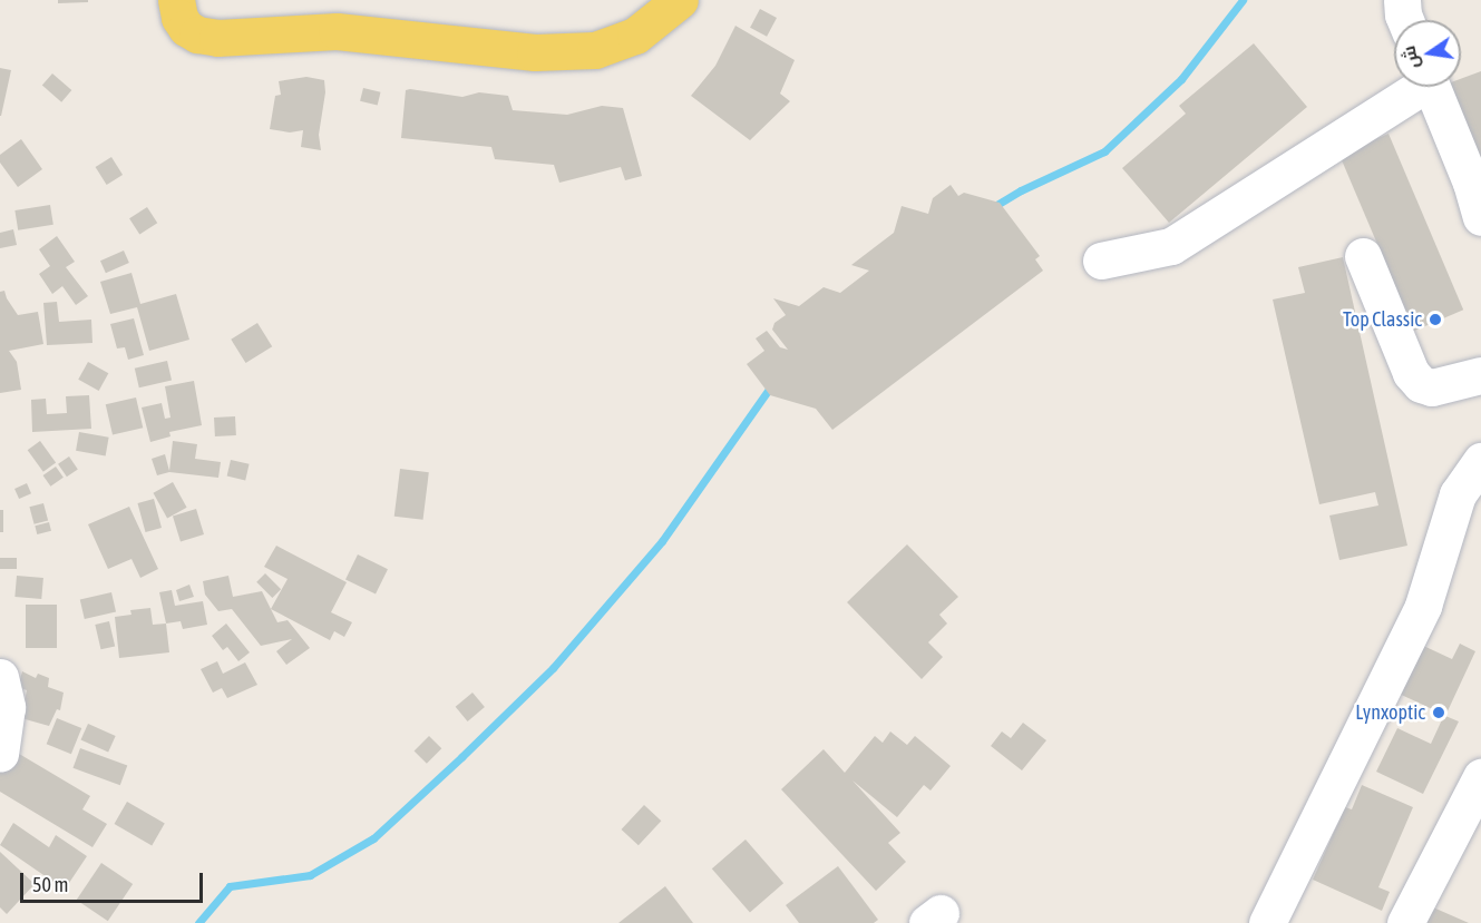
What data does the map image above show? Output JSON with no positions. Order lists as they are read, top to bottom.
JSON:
{
  "places": ["Top Classic", "Lynxoptic"],
  "scale_bar": "50 m",
  "north": "left"
}
